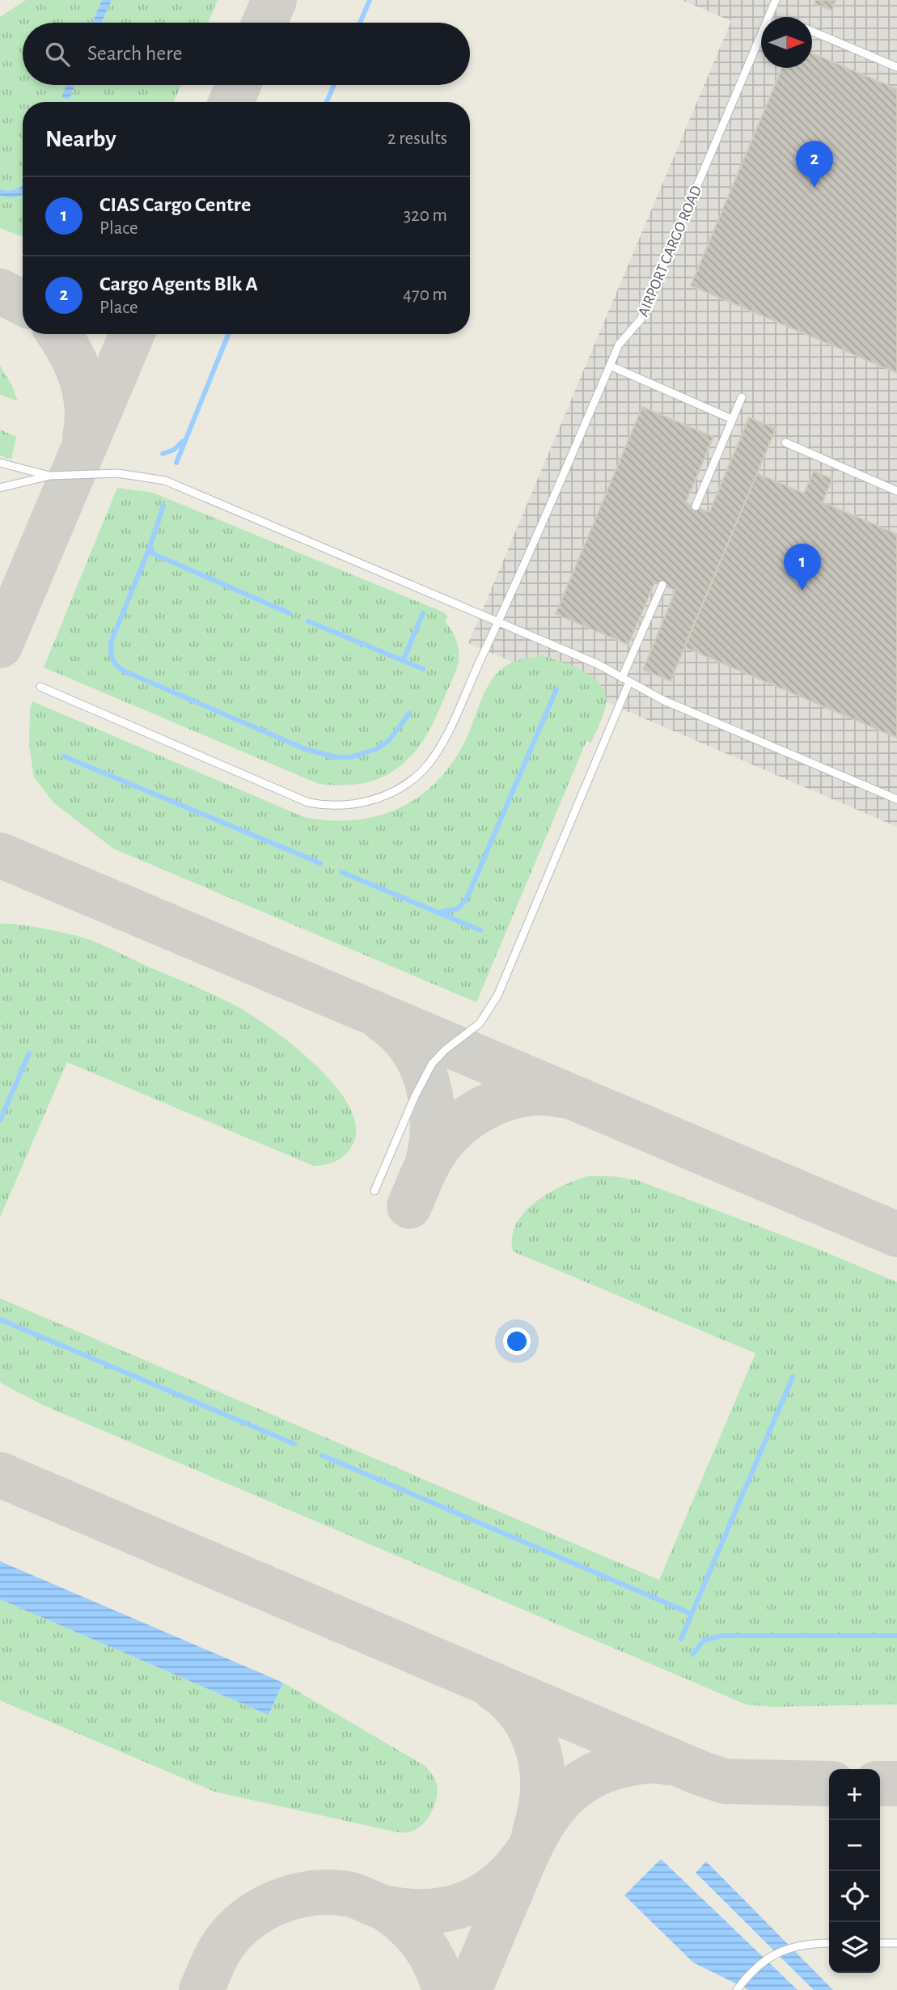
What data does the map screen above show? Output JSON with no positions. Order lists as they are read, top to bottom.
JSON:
{
  "streets": {
    "lane": ["AIRPORT CARGO ROAD"]
  },
  "north": "right",
  "page": {
    "search": "Search here",
    "heading": ["Nearby", "2 results"],
    "pins": ["2", "1"],
    "list": [
      {
        "mark": "1",
        "name": "CIAS Cargo Centre",
        "note": "Place",
        "value": "320 m"
      },
      {
        "mark": "2",
        "name": "Cargo Agents Blk A",
        "note": "Place",
        "value": "470 m"
      }
    ],
    "map_buttons": ["+", "−"]
  }
}
